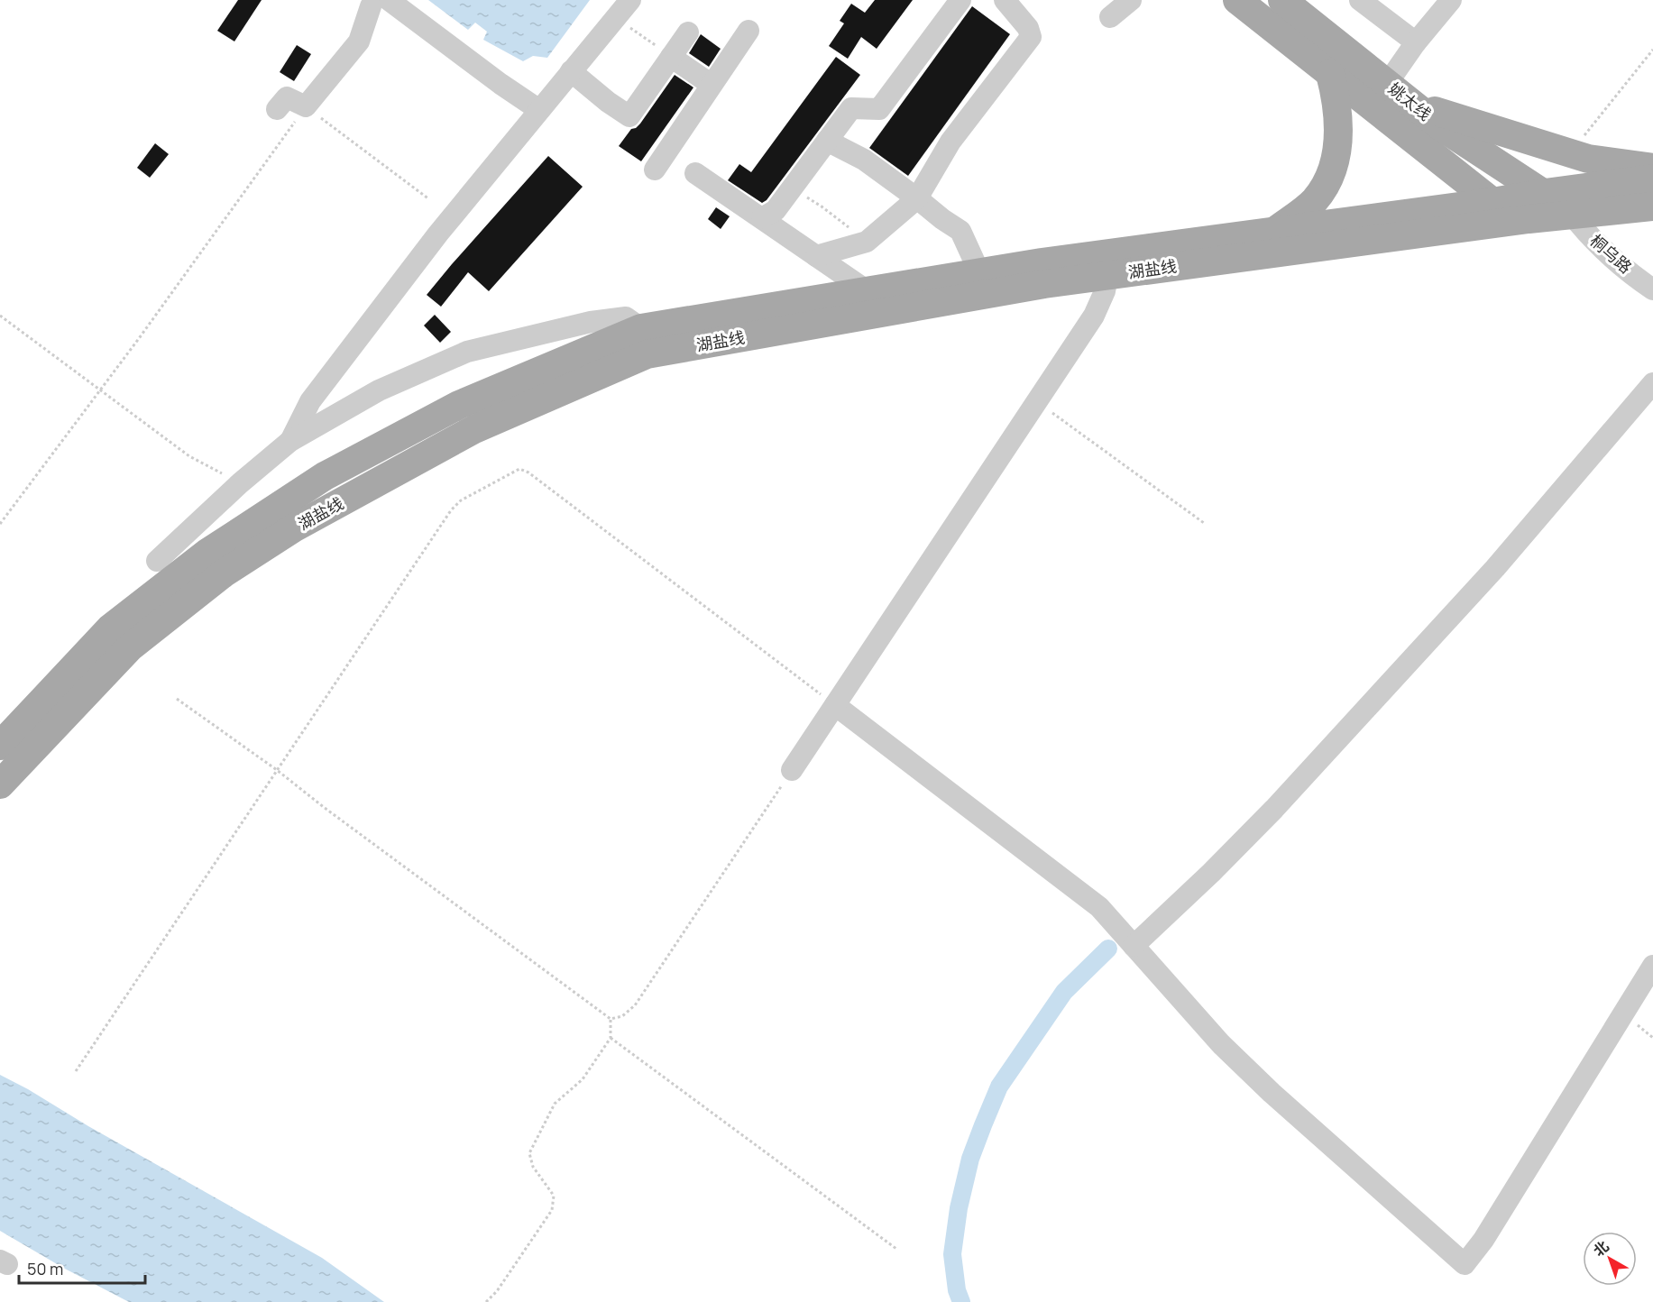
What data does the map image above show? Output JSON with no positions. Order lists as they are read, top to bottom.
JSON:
{
  "streets": {
    "main road": ["姚太线", "湖盐线"],
    "street": ["桐乌路"]
  },
  "crossings": [
    ["姚太线", "桐乌路"],
    ["姚太线", "湖盐线"],
    ["桐乌路", "湖盐线"]
  ],
  "scale_bar": "50 m",
  "north": "top left"
}
